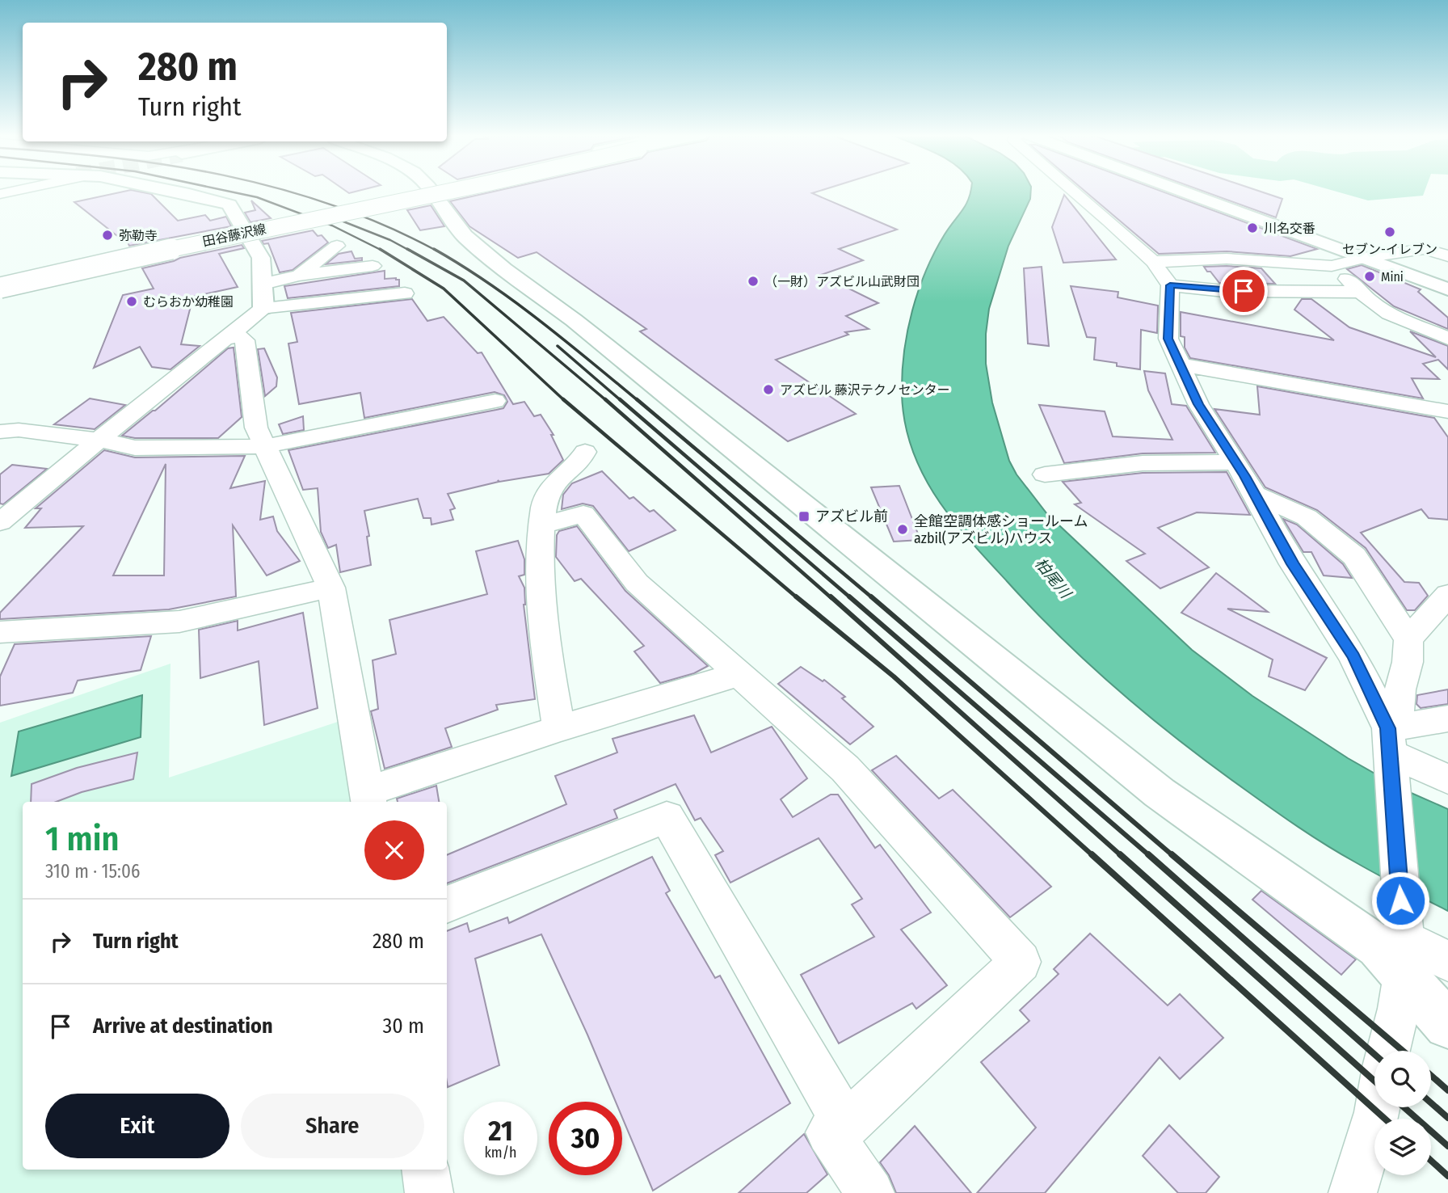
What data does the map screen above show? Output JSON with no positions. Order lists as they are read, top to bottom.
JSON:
{
  "streets": {
    "street": ["田谷藤沢線"]
  },
  "water": ["柏尾川"],
  "places": {
    "other": [
      "川名交番",
      "セブン-イレブン",
      "弥勒寺",
      "Mini",
      "（一財）アズビル山武財団",
      "むらおか幼稚園",
      "アズビル 藤沢テクノセンター",
      "全館空調体感ショールーム azbil(アズビル)ハウス"
    ],
    "transit": ["アズビル前"]
  },
  "page": {
    "turn": ["280 m", "Turn right"],
    "heading": ["1 min", "310 m · 15:06"],
    "list": [
      {
        "name": "Turn right",
        "value": "280 m"
      },
      {
        "name": "Arrive at destination",
        "value": "30 m"
      }
    ],
    "buttons": ["Exit", "Share"],
    "speed": "21 km/h",
    "limit": "30"
  }
}
